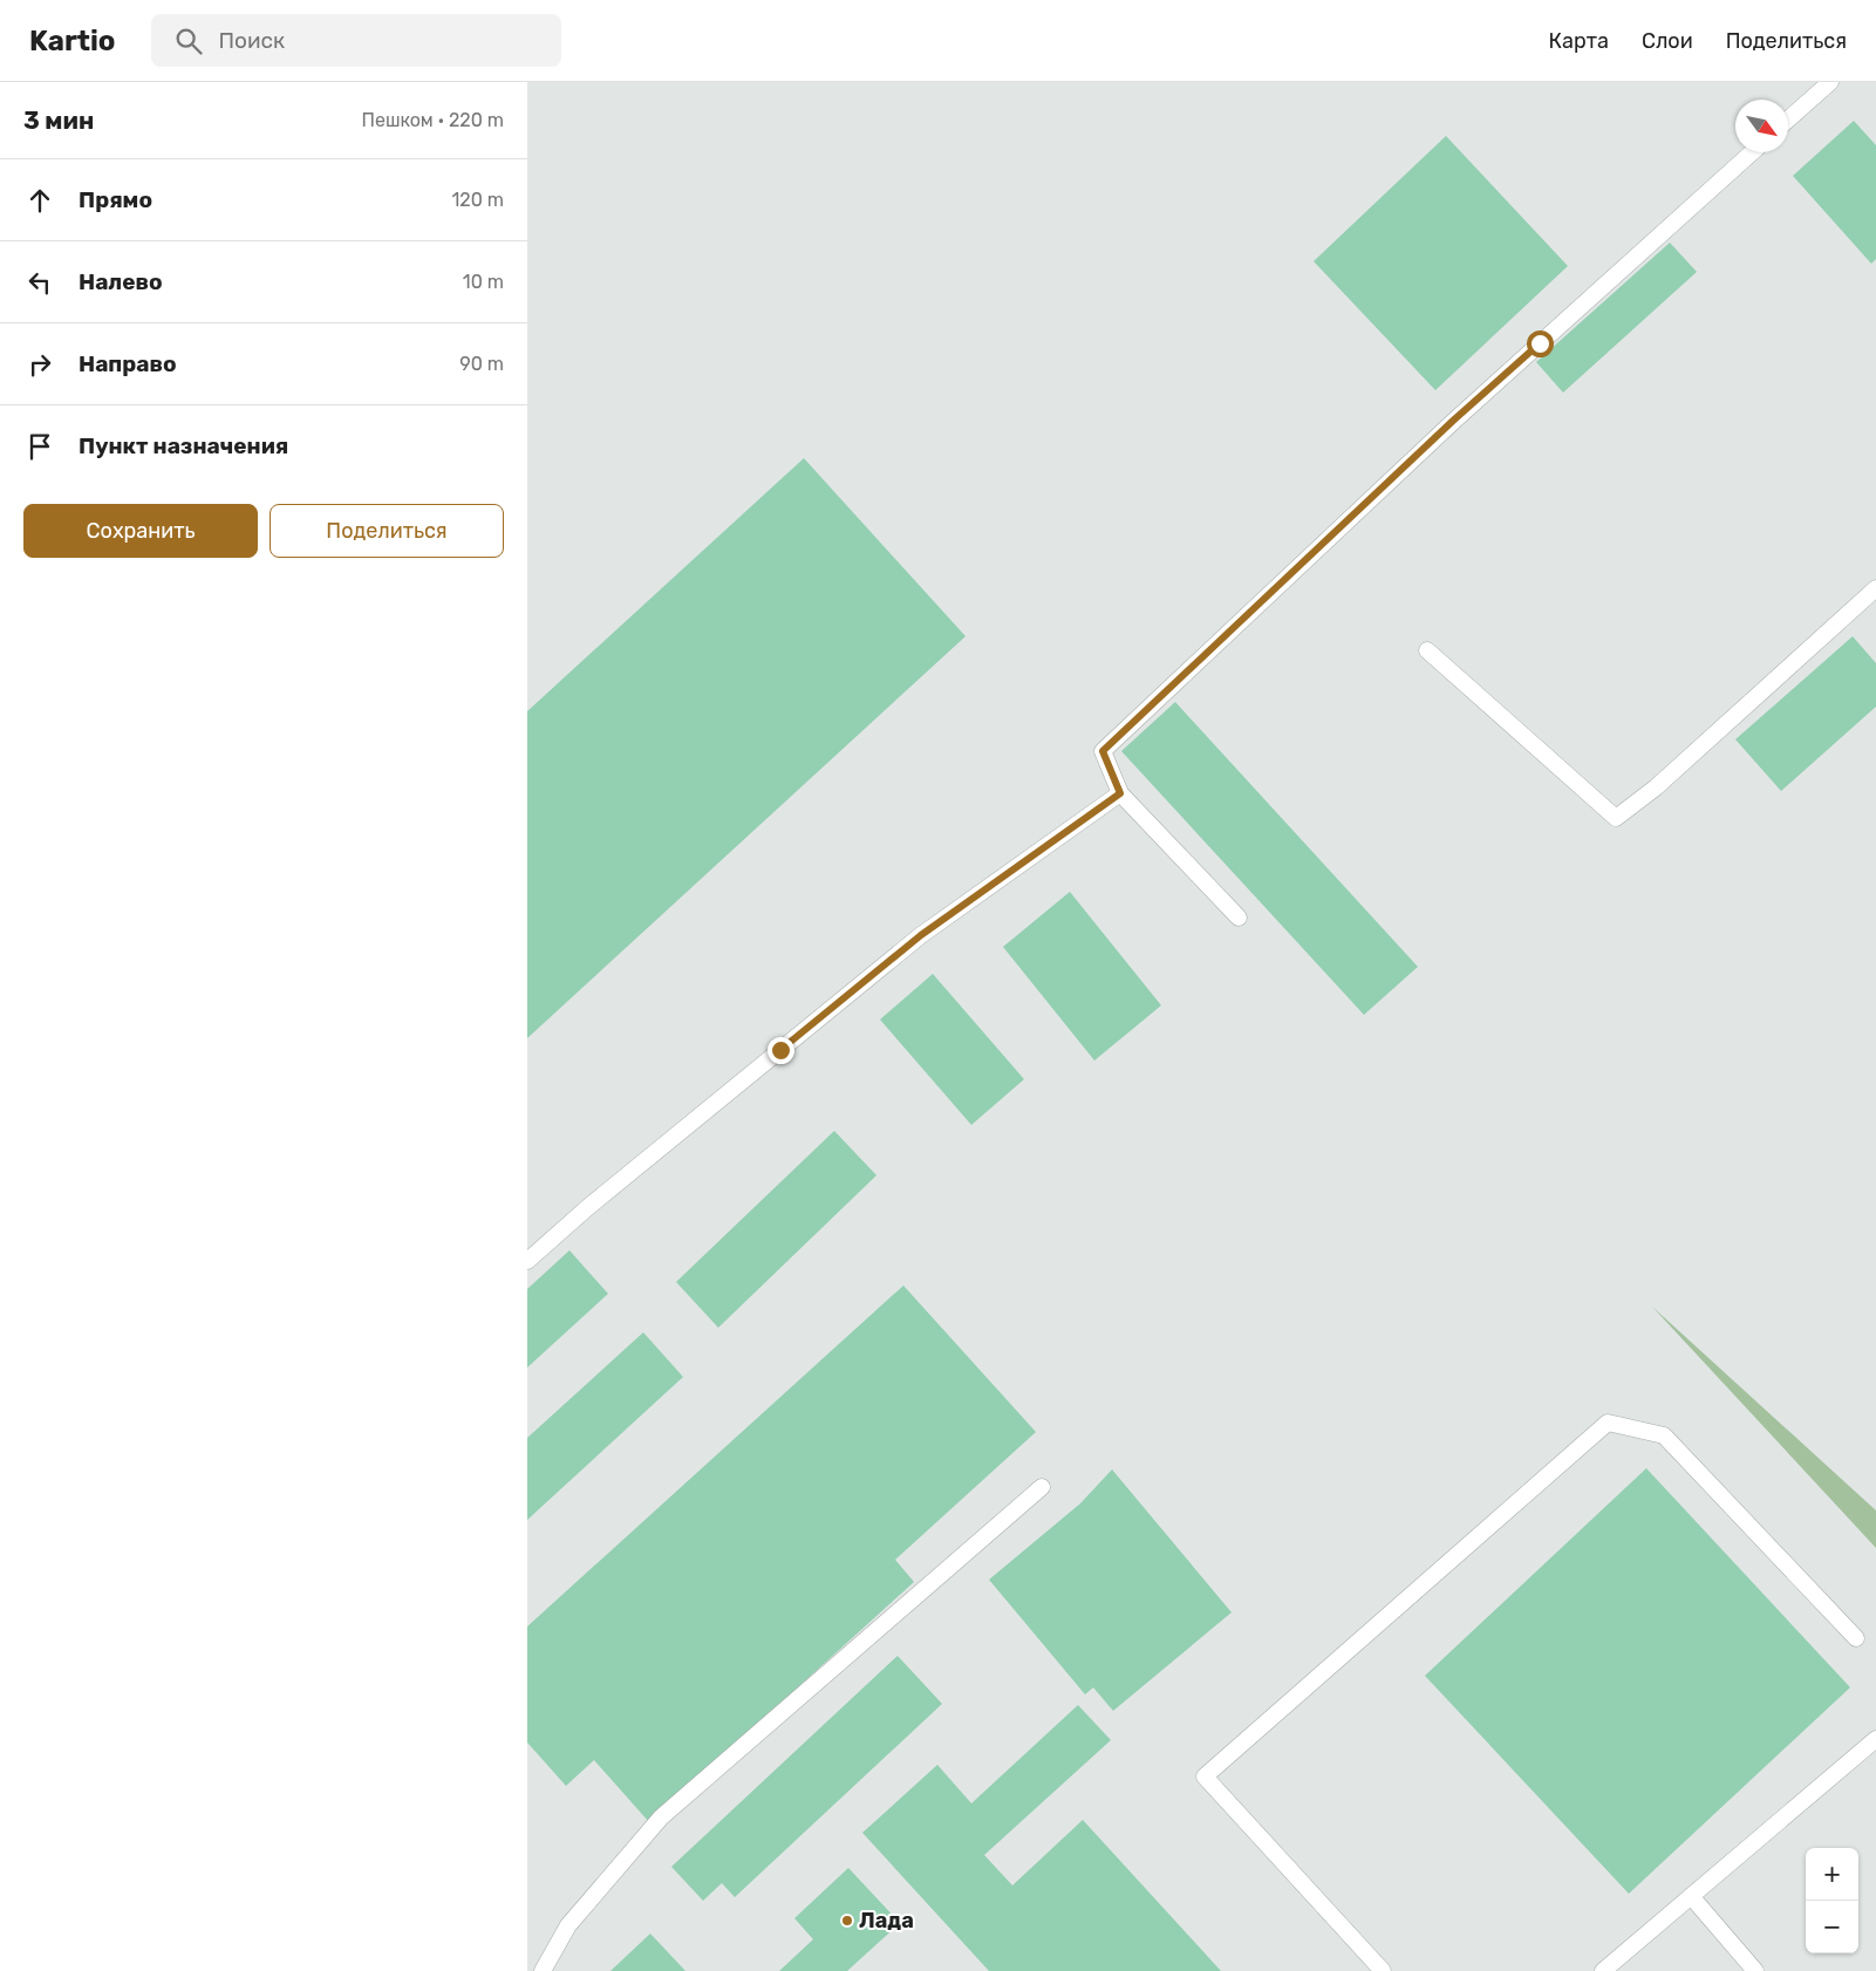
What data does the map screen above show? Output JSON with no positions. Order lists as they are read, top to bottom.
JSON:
{
  "places": ["Лада"],
  "north": "bottom right",
  "page": {
    "header": "Kartio",
    "search": "Поиск",
    "nav": ["Карта", "Слои", "Поделиться"],
    "heading": ["3 мин", "Пешком · 220 m"],
    "list": [
      ["Прямо", "120 m"],
      ["Налево", "10 m"],
      ["Направо", "90 m"],
      "Пункт назначения"
    ],
    "buttons": ["Сохранить", "Поделиться"],
    "map_buttons": ["+", "−"]
  }
}
